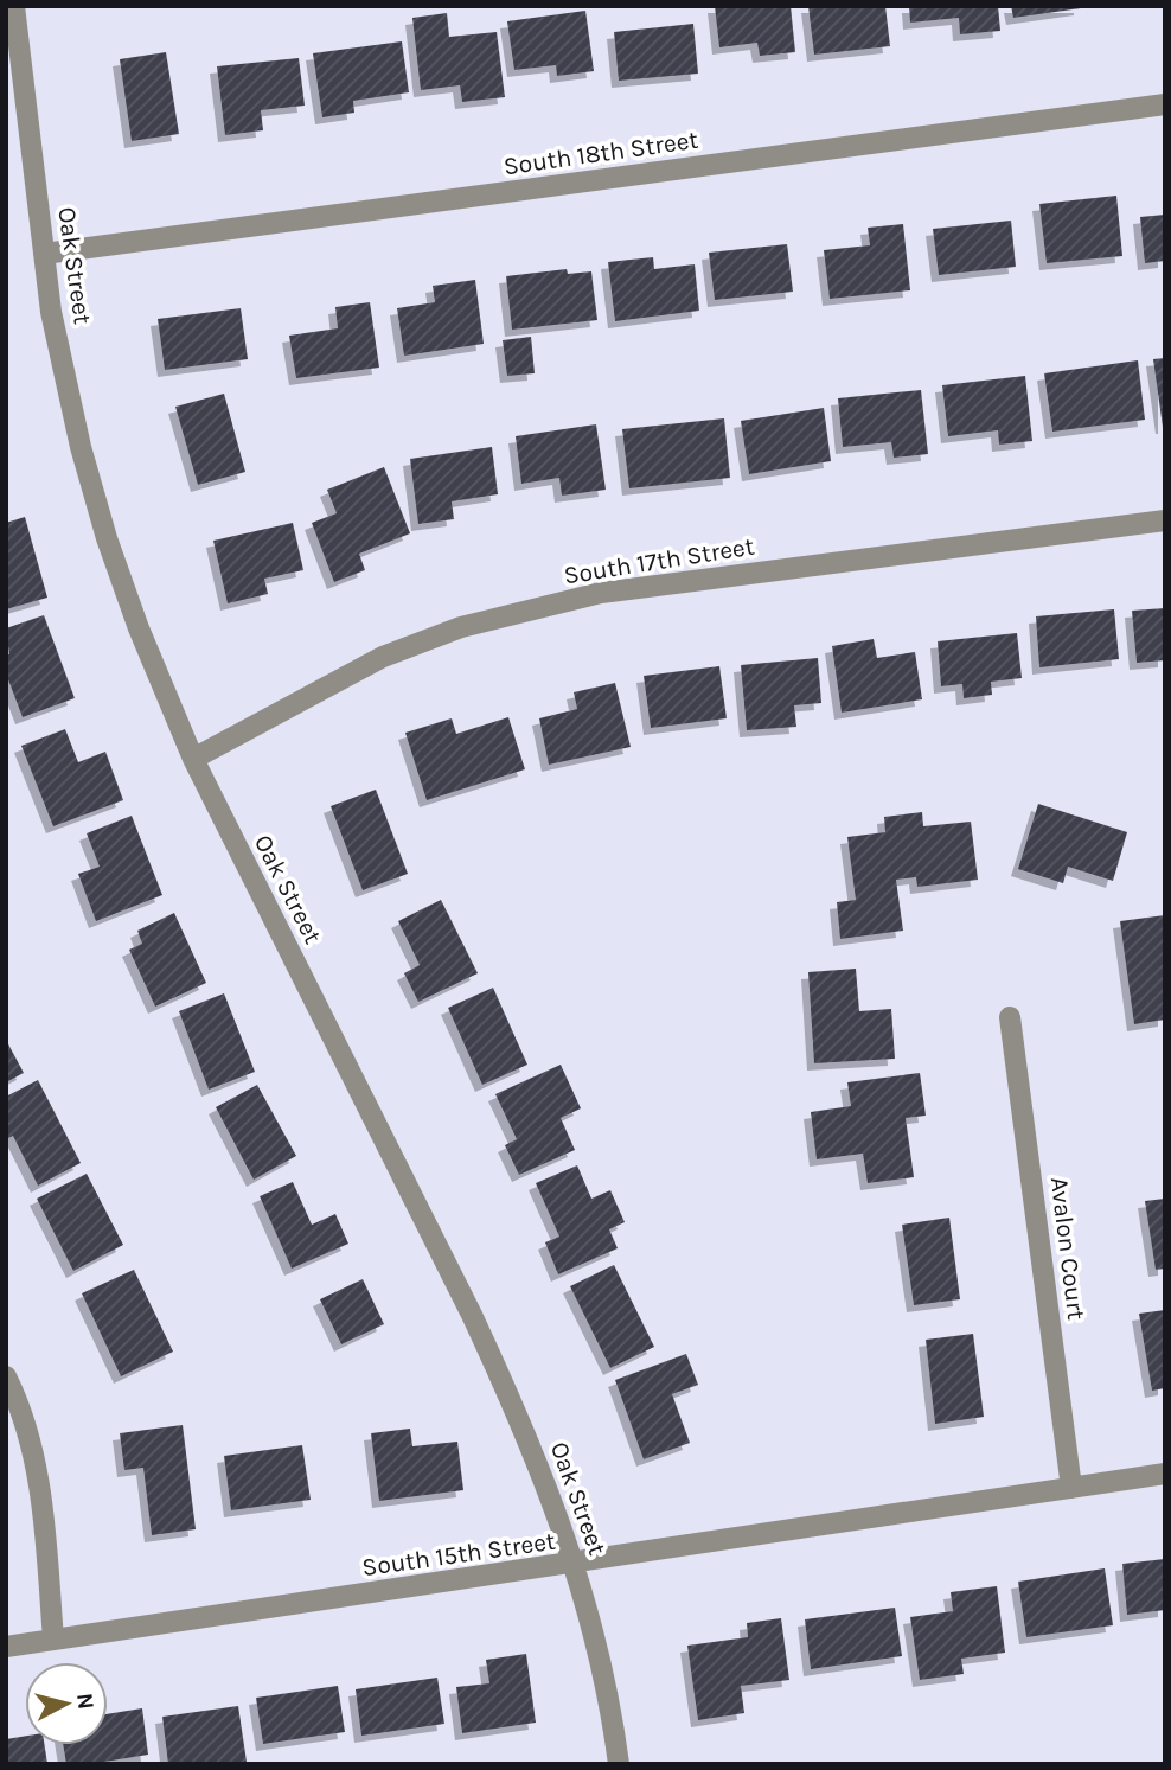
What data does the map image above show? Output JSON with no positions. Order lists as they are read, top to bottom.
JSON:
{
  "streets": {
    "street": [
      "South 18th Street",
      "Oak Street",
      "South 17th Street",
      "Avalon Court",
      "South 15th Street"
    ]
  },
  "crossings": [
    ["South 18th Street", "Oak Street"],
    ["Oak Street", "South 17th Street"],
    ["Oak Street", "South 15th Street"],
    ["Avalon Court", "South 15th Street"]
  ],
  "north": "right"
}
